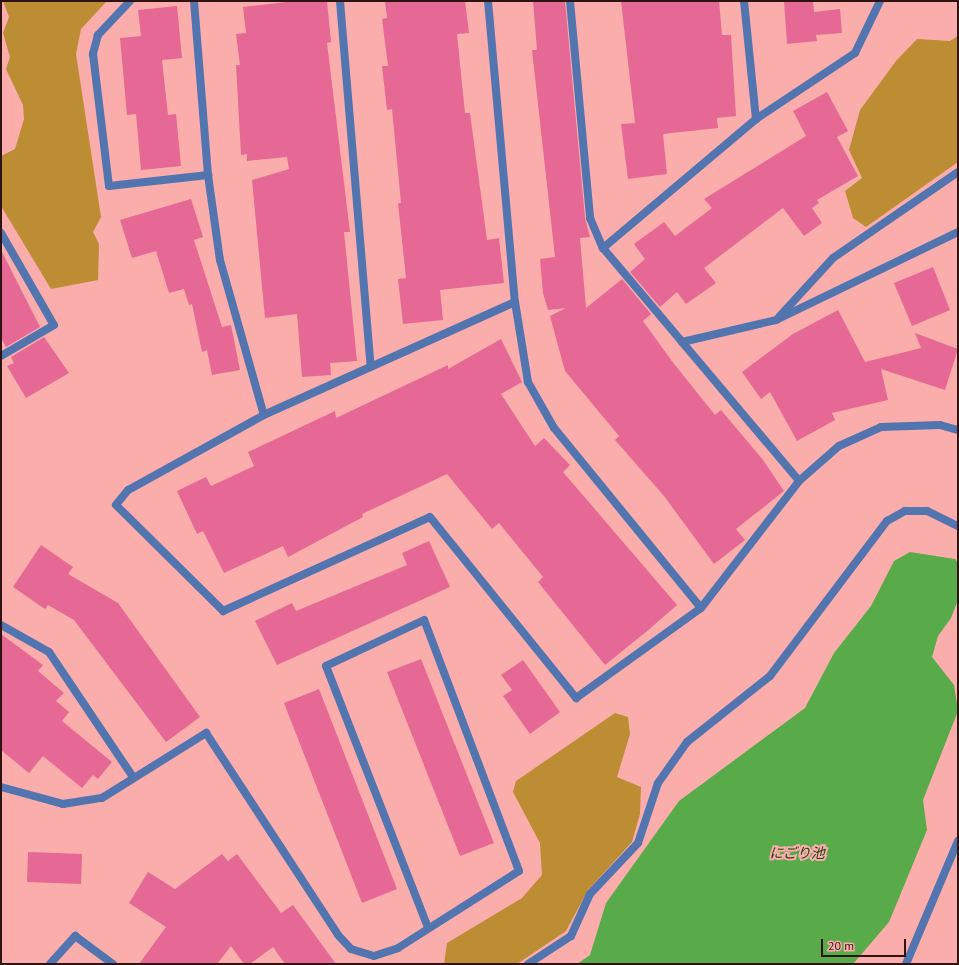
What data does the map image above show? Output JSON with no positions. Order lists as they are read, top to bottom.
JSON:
{
  "water": ["にごり池"],
  "scale_bar": "20 m"
}
